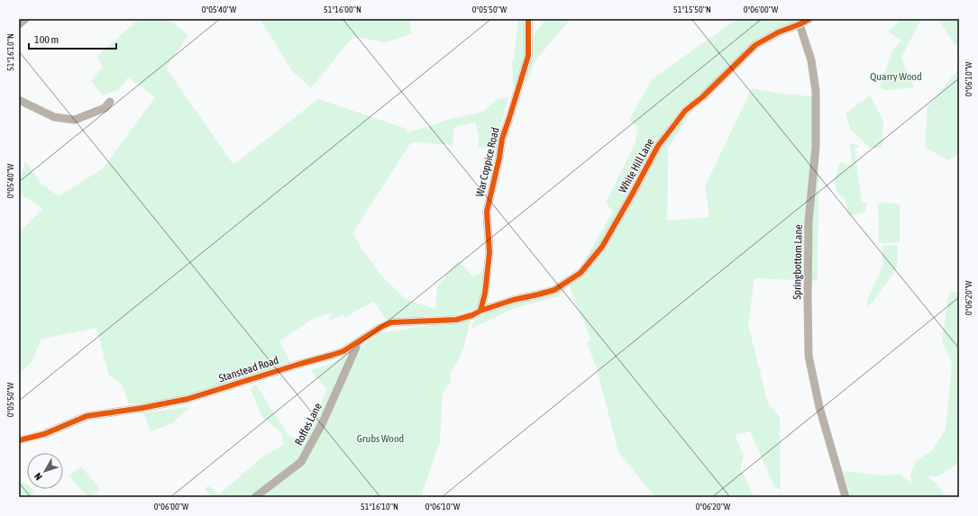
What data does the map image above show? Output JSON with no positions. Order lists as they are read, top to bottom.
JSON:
{
  "streets": {
    "street": [
      "War Coppice Road",
      "White Hill Lane",
      "Springbottom Lane",
      "Stanstead Road",
      "Roffes Lane"
    ]
  },
  "crossings": [
    ["War Coppice Road", "White Hill Lane"],
    ["War Coppice Road", "Stanstead Road"],
    ["White Hill Lane", "Springbottom Lane"],
    ["White Hill Lane", "Stanstead Road"],
    ["Stanstead Road", "Roffes Lane"]
  ],
  "parks": ["Quarry Wood", "Grubs Wood"],
  "scale_bar": "100 m",
  "north": "bottom left",
  "coordinates": [
    "0°05'40\"W",
    "51°16'00\"N",
    "0°05'50\"W",
    "51°15'50\"N",
    "0°06'00\"W",
    "51°16'10\"N",
    "0°06'10\"W",
    "0°06'20\"W"
  ]
}
